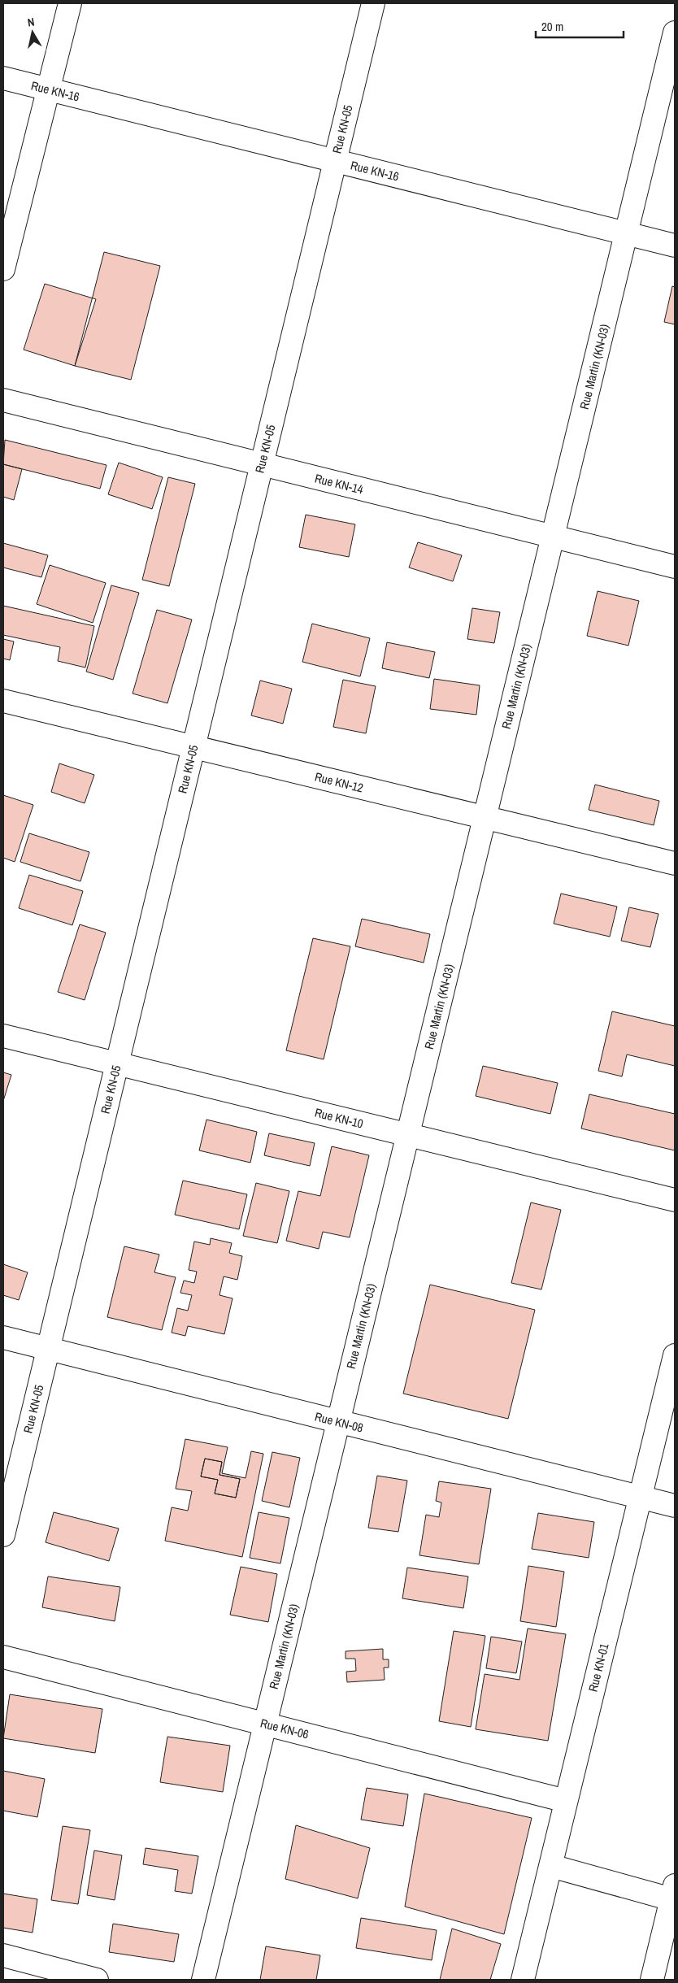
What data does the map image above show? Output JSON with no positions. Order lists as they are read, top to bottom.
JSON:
{
  "streets": {
    "street": [
      "Rue KN-16",
      "Rue KN-05",
      "Rue Martin (KN-03)",
      "Rue KN-14",
      "Rue KN-12",
      "Rue KN-10",
      "Rue KN-08",
      "Rue KN-01",
      "Rue KN-06"
    ]
  },
  "crossings": [
    ["Rue KN-16", "Rue KN-05"],
    ["Rue KN-16", "Rue Martin (KN-03)"],
    ["Rue KN-05", "Rue KN-14"],
    ["Rue KN-05", "Rue KN-12"],
    ["Rue KN-05", "Rue KN-10"],
    ["Rue KN-05", "Rue KN-08"],
    ["Rue Martin (KN-03)", "Rue KN-14"],
    ["Rue Martin (KN-03)", "Rue KN-12"],
    ["Rue Martin (KN-03)", "Rue KN-10"],
    ["Rue Martin (KN-03)", "Rue KN-08"],
    ["Rue Martin (KN-03)", "Rue KN-06"],
    ["Rue KN-08", "Rue KN-01"],
    ["Rue KN-01", "Rue KN-06"]
  ],
  "scale_bar": "20 m",
  "north": "top"
}
